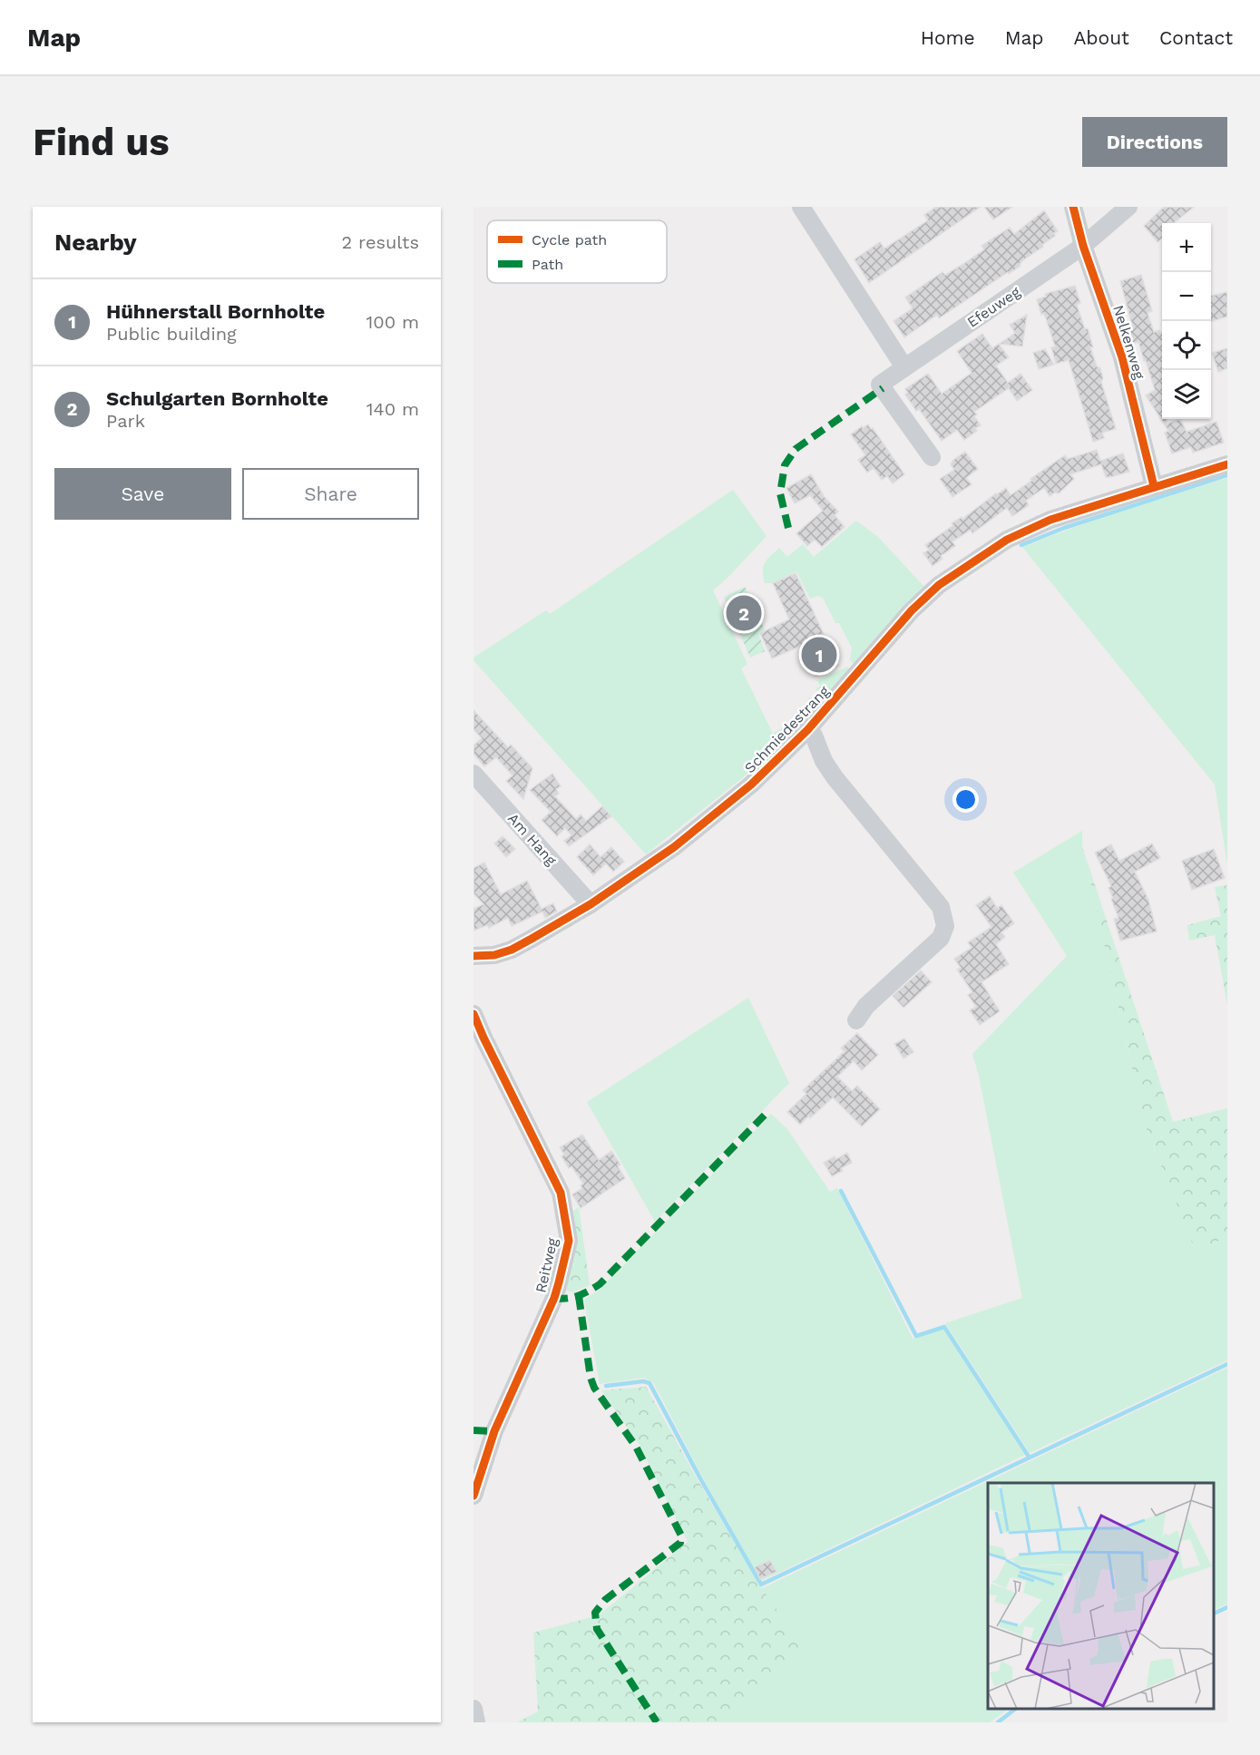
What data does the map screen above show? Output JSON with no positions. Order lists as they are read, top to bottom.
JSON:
{
  "streets": {
    "street": [
      "Efeuweg",
      "Nelkenweg",
      "Schmiedestrang",
      "Am Hang",
      "Reitweg"
    ]
  },
  "crossings": [
    ["Efeuweg", "Nelkenweg"],
    ["Nelkenweg", "Schmiedestrang"],
    ["Schmiedestrang", "Am Hang"]
  ],
  "legend": ["Cycle path", "Path"],
  "page": {
    "header": "Map",
    "nav": [
      "Home",
      "Map",
      "About",
      "Contact"
    ],
    "buttons": [
      "Directions",
      ["Save", "Share"]
    ],
    "title": "Find us",
    "heading": ["Nearby", "2 results"],
    "map_buttons": ["+", "−"],
    "list": [
      {
        "mark": "1",
        "name": "Hühnerstall Bornholte",
        "note": "Public building",
        "value": "100 m"
      },
      {
        "mark": "2",
        "name": "Schulgarten Bornholte",
        "note": "Park",
        "value": "140 m"
      }
    ],
    "pins": ["2", "1"]
  }
}
